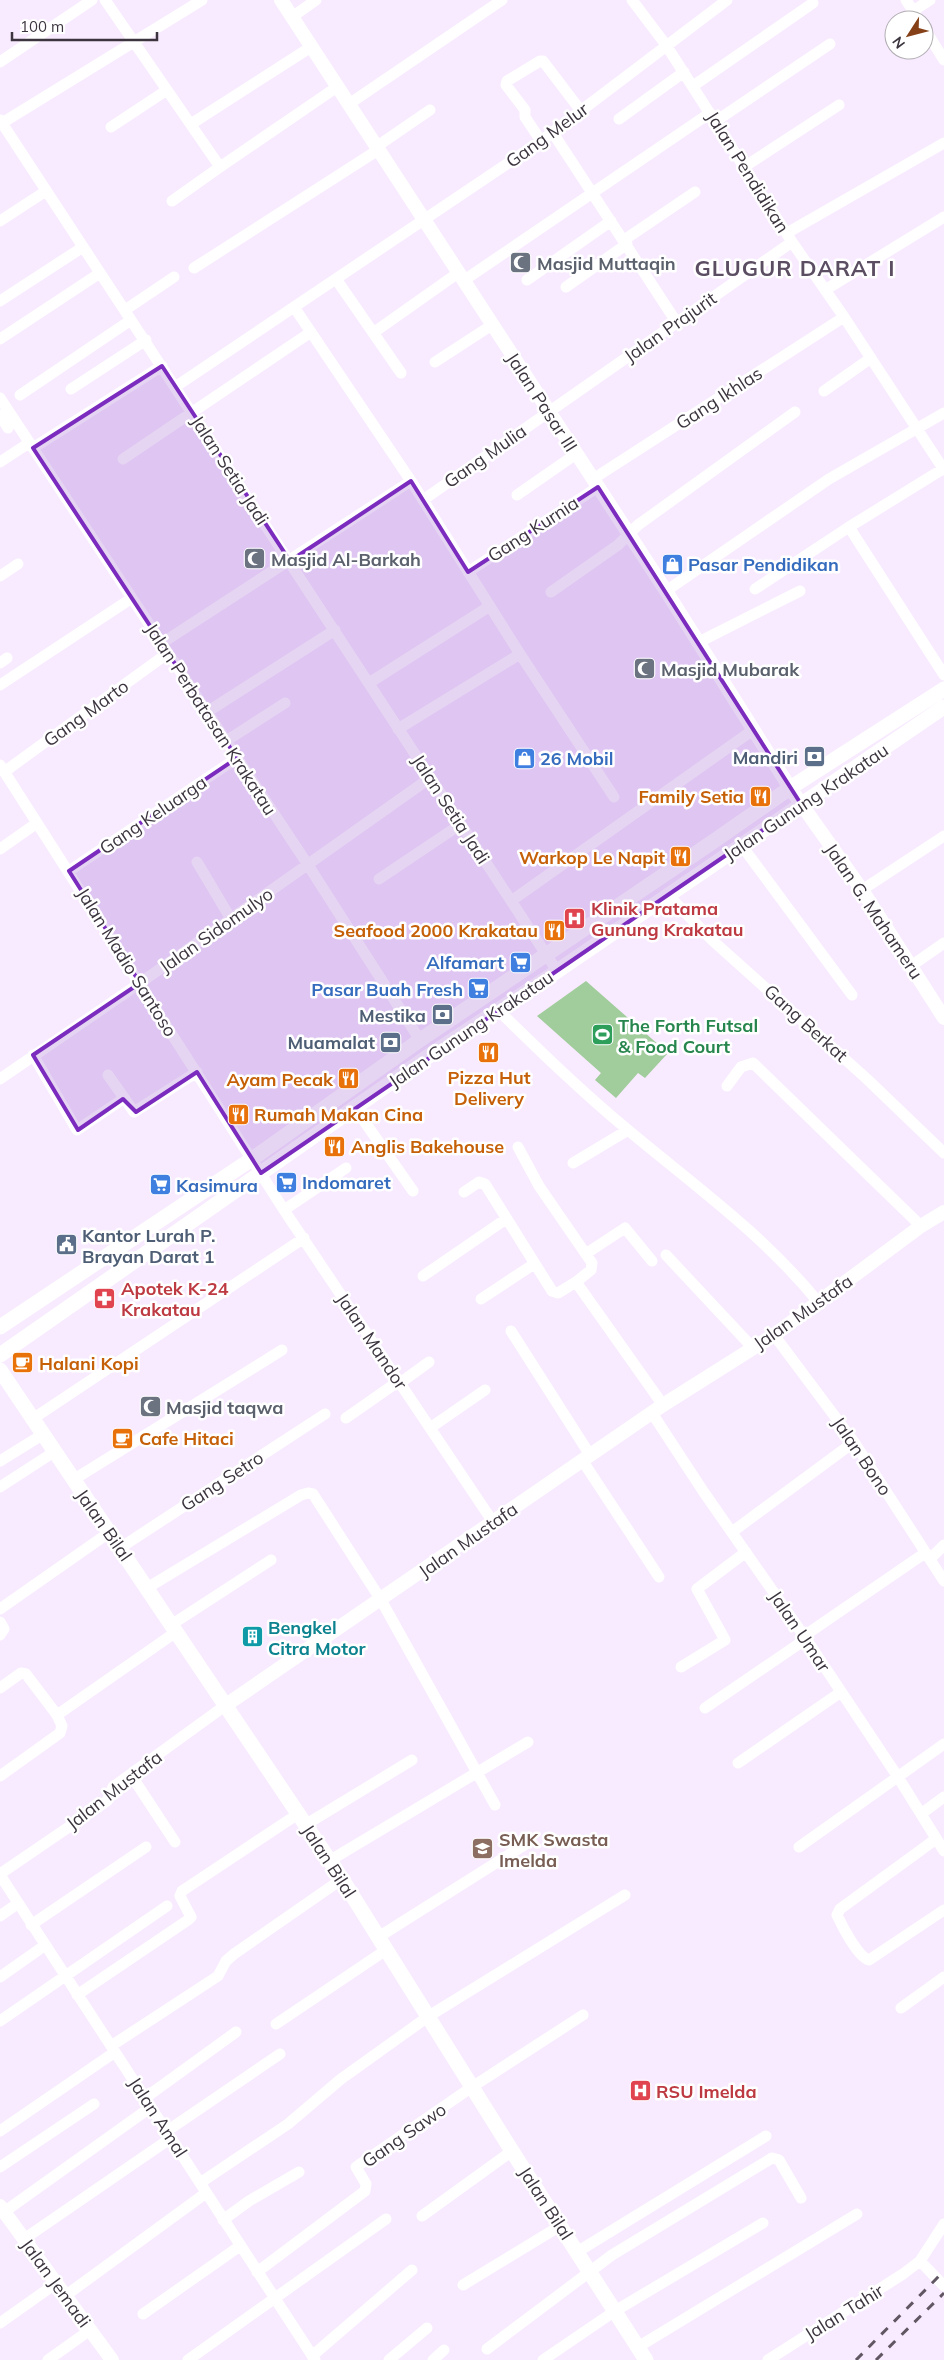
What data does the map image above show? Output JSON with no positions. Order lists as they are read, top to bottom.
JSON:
{
  "streets": {
    "main road": ["Jalan Gunung Krakatau", "Jalan Bilal"],
    "street": [
      "Gang Melur",
      "Jalan Pendidikan",
      "Jalan Prajurit",
      "Gang Ikhlas",
      "Jalan Pasar III",
      "Gang Mulia",
      "Jalan Setia Jadi",
      "Gang Kurnia",
      "Gang Marto",
      "Jalan Perbatasan Krakatau",
      "Gang Keluarga",
      "Jalan G. Mahameru",
      "Jalan Sidomulyo",
      "Jalan Madio Santoso",
      "Gang Berkat",
      "Jalan Mustafa",
      "Jalan Mandor",
      "Jalan Bono",
      "Gang Setro",
      "Jalan Umar",
      "Jalan Amal",
      "Gang Sawo",
      "Jalan Jemadi",
      "Jalan Tahir"
    ]
  },
  "crossings": [
    ["Gang Melur", "Jalan Pendidikan"],
    ["Gang Melur", "Jalan Pasar III"],
    ["Gang Melur", "Jalan Setia Jadi"],
    ["Jalan Pendidikan", "Jalan Prajurit"],
    ["Jalan Pendidikan", "Gang Ikhlas"],
    ["Jalan Prajurit", "Jalan Pasar III"],
    ["Jalan Prajurit", "Gang Mulia"],
    ["Gang Ikhlas", "Jalan Pasar III"],
    ["Gang Ikhlas", "Gang Kurnia"],
    ["Jalan Pasar III", "Gang Mulia"],
    ["Jalan Pasar III", "Gang Kurnia"],
    ["Jalan Pasar III", "Jalan Gunung Krakatau"],
    ["Jalan Pasar III", "Jalan G. Mahameru"],
    ["Jalan Setia Jadi", "Gang Marto"],
    ["Jalan Setia Jadi", "Jalan Gunung Krakatau"],
    ["Jalan Setia Jadi", "Jalan Sidomulyo"],
    ["Gang Marto", "Jalan Perbatasan Krakatau"],
    ["Gang Marto", "Jalan Madio Santoso"],
    ["Jalan Perbatasan Krakatau", "Jalan Gunung Krakatau"],
    ["Jalan Perbatasan Krakatau", "Gang Keluarga"],
    ["Jalan Perbatasan Krakatau", "Jalan Sidomulyo"],
    ["Jalan Gunung Krakatau", "Jalan G. Mahameru"],
    ["Jalan Gunung Krakatau", "Jalan Madio Santoso"],
    ["Jalan Gunung Krakatau", "Gang Berkat"],
    ["Jalan Gunung Krakatau", "Jalan Mandor"],
    ["Gang Keluarga", "Jalan Madio Santoso"],
    ["Jalan Sidomulyo", "Jalan Madio Santoso"],
    ["Jalan Madio Santoso", "Jalan Mandor"],
    ["Jalan Mustafa", "Jalan Mandor"],
    ["Jalan Mustafa", "Jalan Bono"],
    ["Jalan Mustafa", "Jalan Bilal"],
    ["Jalan Mustafa", "Jalan Umar"],
    ["Jalan Mustafa", "Jalan Amal"],
    ["Gang Setro", "Jalan Bilal"],
    ["Jalan Bilal", "Gang Sawo"],
    ["Jalan Amal", "Gang Sawo"]
  ],
  "districts": ["GLUGUR DARAT I"],
  "places": {
    "mosque": [
      "Masjid Muttaqin",
      "Masjid Al-Barkah",
      "Masjid Mubarak",
      "Masjid taqwa"
    ],
    "shop": ["Pasar Pendidikan", "26 Mobil"],
    "bank": ["Mandiri", "Mestika", "Muamalat"],
    "restaurant": [
      "Family Setia",
      "Warkop Le Napit",
      "Seafood 2000 Krakatau",
      "Pizza Hut Delivery",
      "Ayam Pecak",
      "Rumah Makan Cina",
      "Anglis Bakehouse"
    ],
    "hospital": ["Klinik Pratama Gunung Krakatau", "RSU Imelda"],
    "supermarket": [
      "Alfamart",
      "Pasar Buah Fresh",
      "Indomaret",
      "Kasimura"
    ],
    "sports": ["The Forth Futsal & Food Court"],
    "public building": ["Kantor Lurah P. Brayan Darat 1"],
    "pharmacy": ["Apotek K-24 Krakatau"],
    "cafe": ["Halani Kopi", "Cafe Hitaci"],
    "building": ["Bengkel Citra Motor"],
    "school or university": ["SMK Swasta Imelda"]
  },
  "scale_bar": "100 m",
  "north": "bottom left"
}
